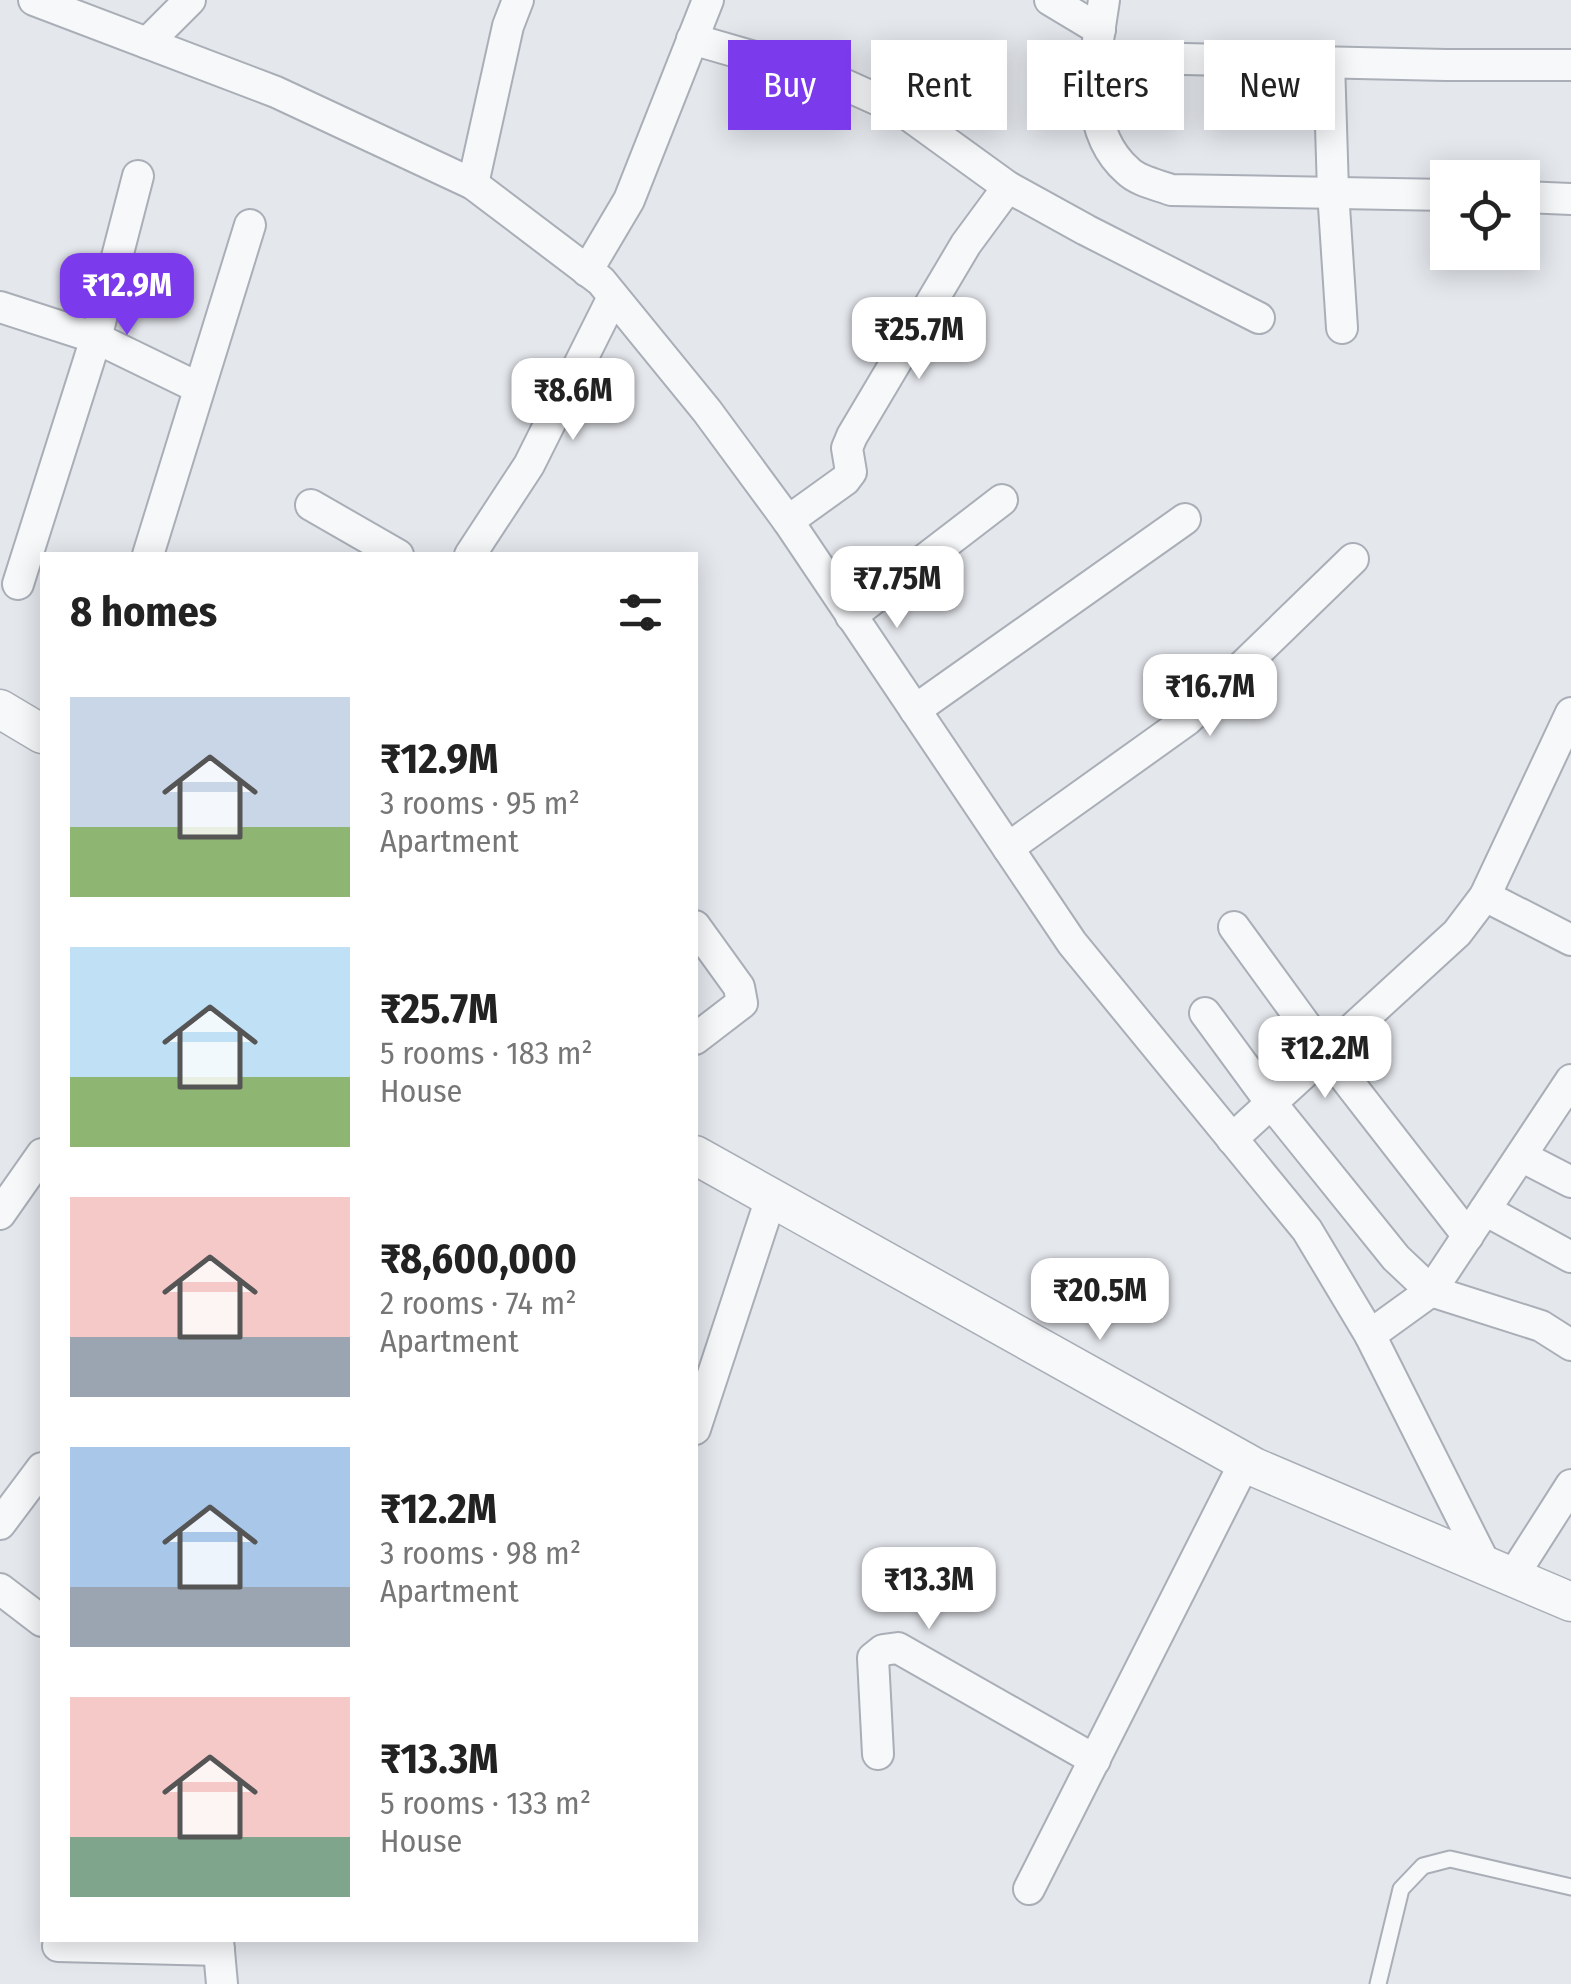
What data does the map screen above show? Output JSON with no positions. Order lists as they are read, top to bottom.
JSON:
{
  "page": {
    "chip": [
      "Buy",
      "Rent",
      "Filters",
      "New"
    ],
    "price": [
      "₹12.9M",
      "₹25.7M",
      "₹8.6M",
      "₹7.75M",
      "₹16.7M",
      "₹12.2M",
      "₹20.5M",
      "₹13.3M"
    ],
    "heading": "8 homes",
    "list": [
      {
        "name": "₹12.9M",
        "note": "3 rooms · 95 m² · Apartment"
      },
      {
        "name": "₹25.7M",
        "note": "5 rooms · 183 m² · House"
      },
      {
        "name": "₹8,600,000",
        "note": "2 rooms · 74 m² · Apartment"
      },
      {
        "name": "₹12.2M",
        "note": "3 rooms · 98 m² · Apartment"
      },
      {
        "name": "₹13.3M",
        "note": "5 rooms · 133 m² · House"
      }
    ]
  }
}
